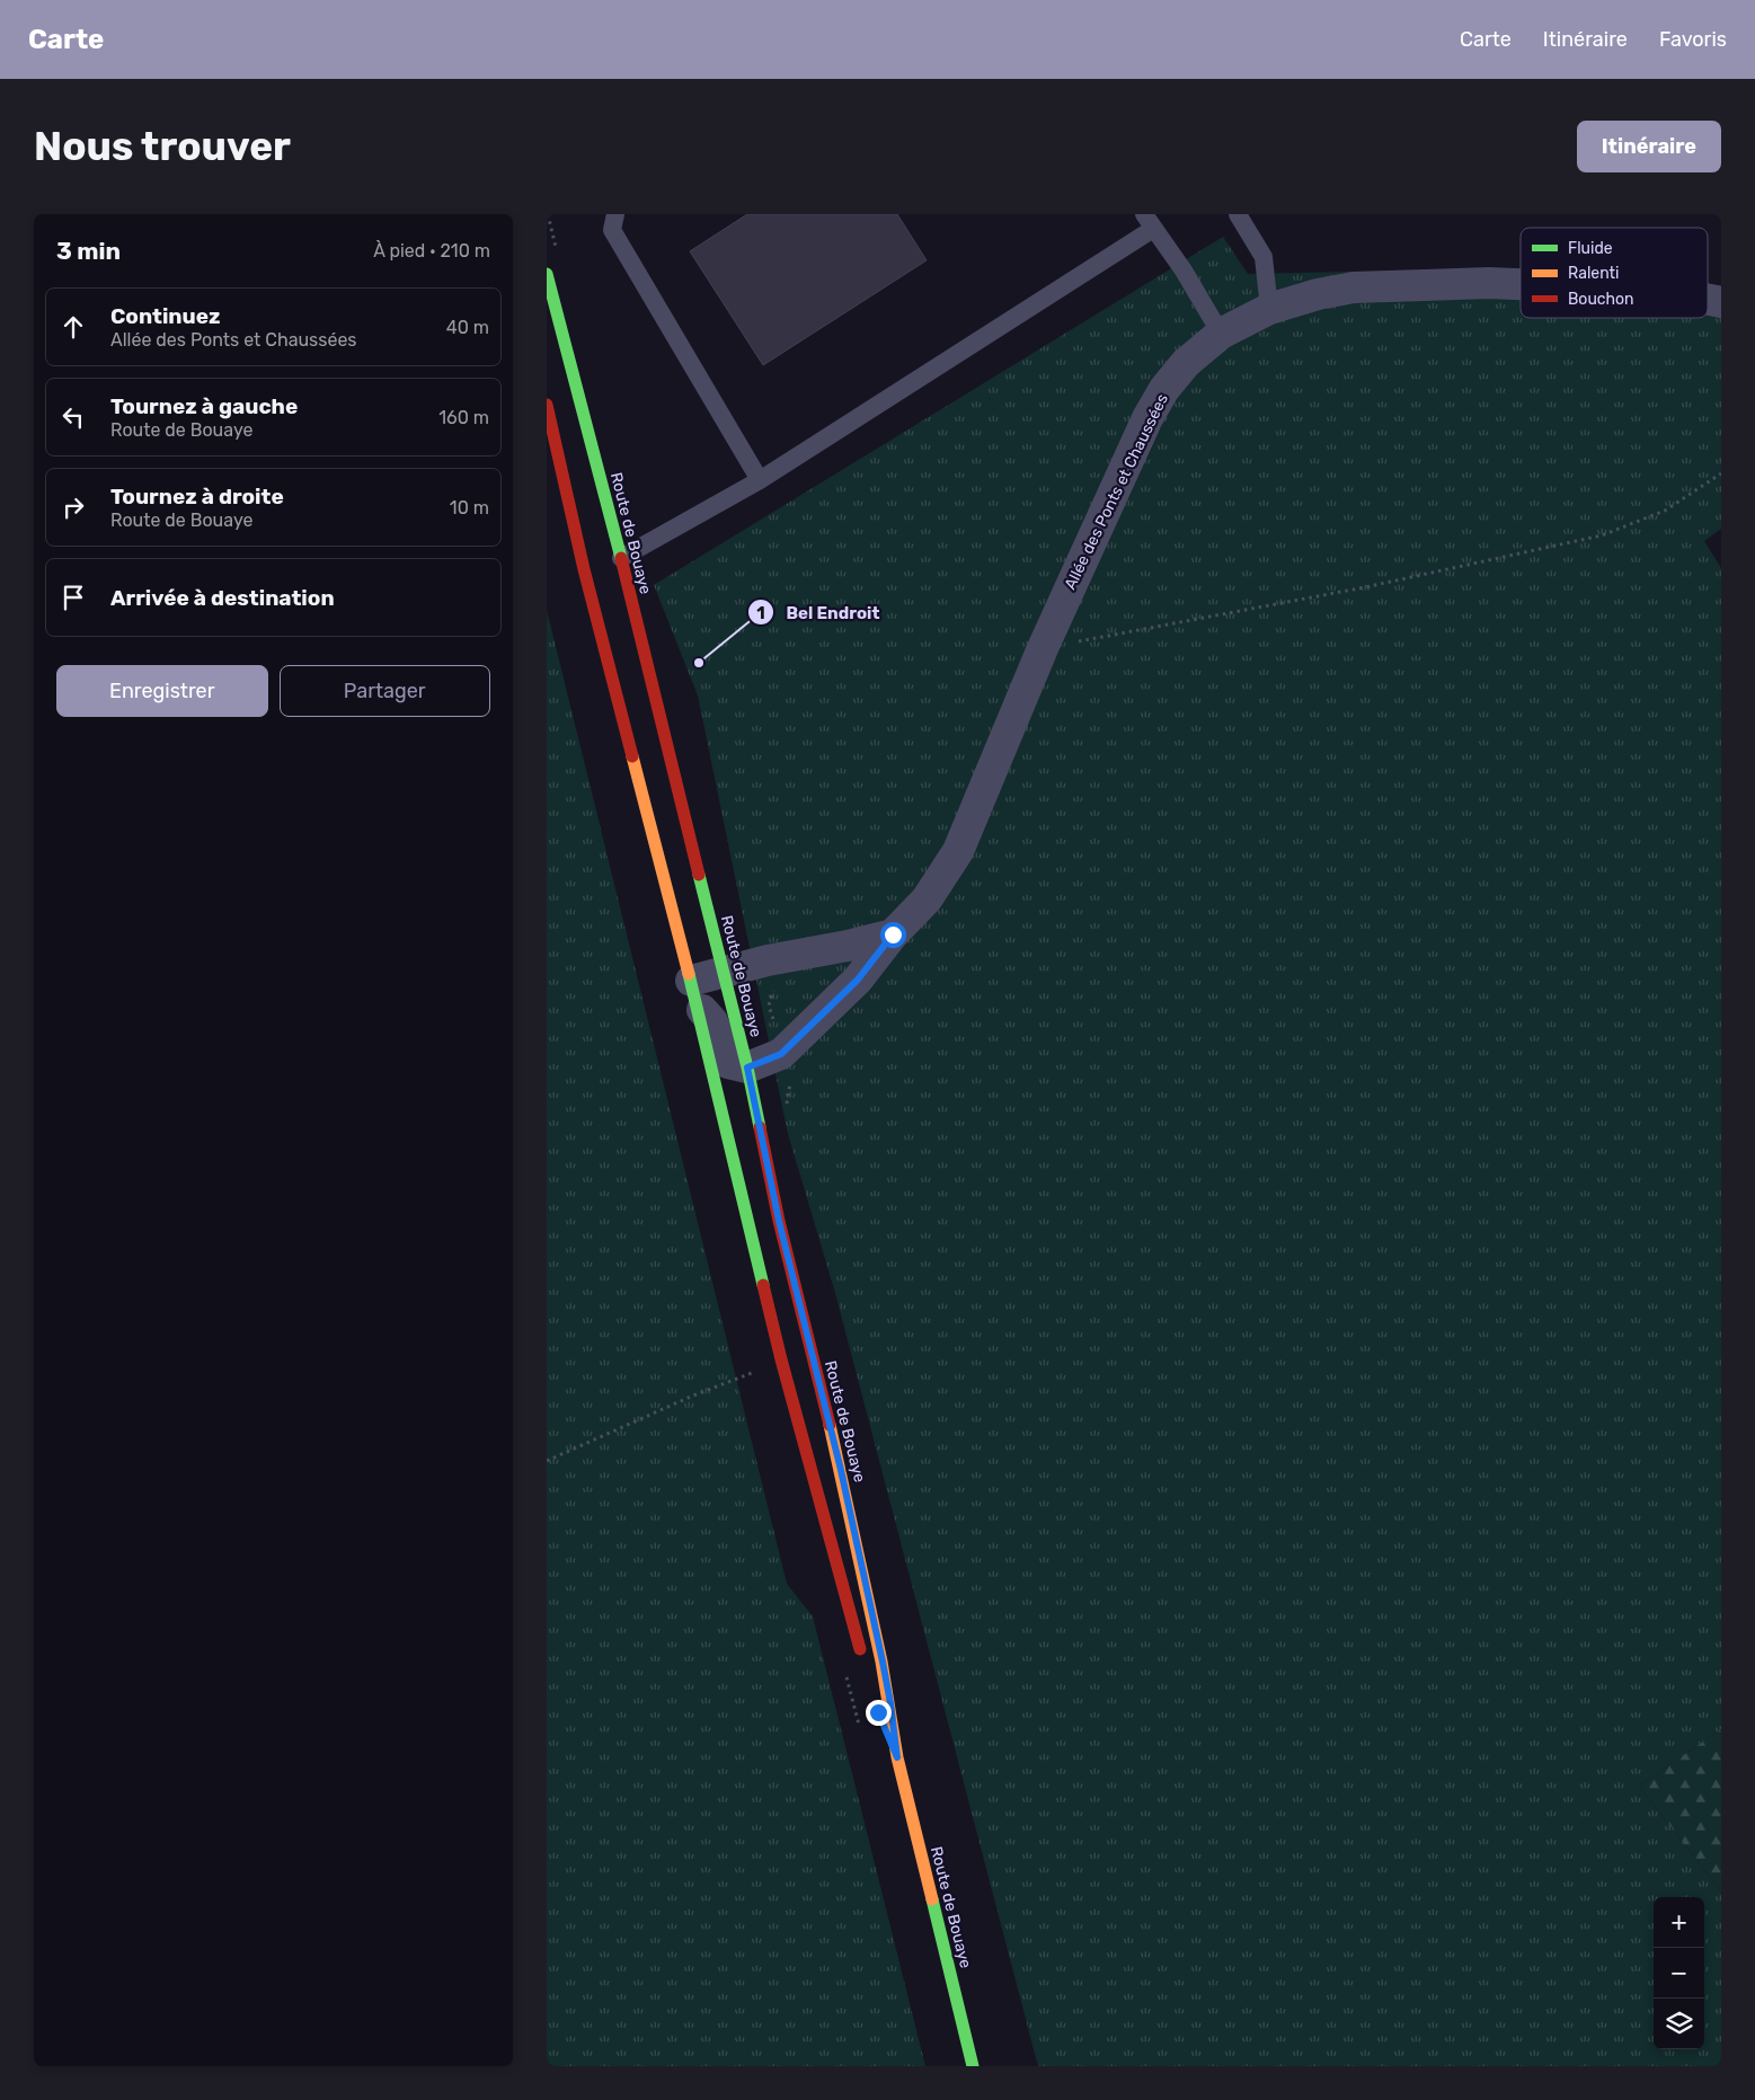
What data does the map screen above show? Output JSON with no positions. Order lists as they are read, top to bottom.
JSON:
{
  "streets": {
    "main road": ["Route de Bouaye"],
    "street": ["Allée des Ponts et Chaussées"]
  },
  "crossings": [
    ["Allée des Ponts et Chaussées", "Route de Bouaye"]
  ],
  "places": ["Bel Endroit"],
  "legend": ["Fluide", "Ralenti", "Bouchon"],
  "page": {
    "header": "Carte",
    "nav": ["Carte", "Itinéraire", "Favoris"],
    "buttons": [
      "Itinéraire",
      ["Enregistrer", "Partager"]
    ],
    "title": "Nous trouver",
    "heading": ["3 min", "À pied · 210 m"],
    "list": [
      ["Continuez", "Allée des Ponts et Chaussées", "40 m"],
      ["Tournez à gauche", "Route de Bouaye", "160 m"],
      ["Tournez à droite", "Route de Bouaye", "10 m"],
      "Arrivée à destination"
    ],
    "map_buttons": ["+", "−"]
  }
}
